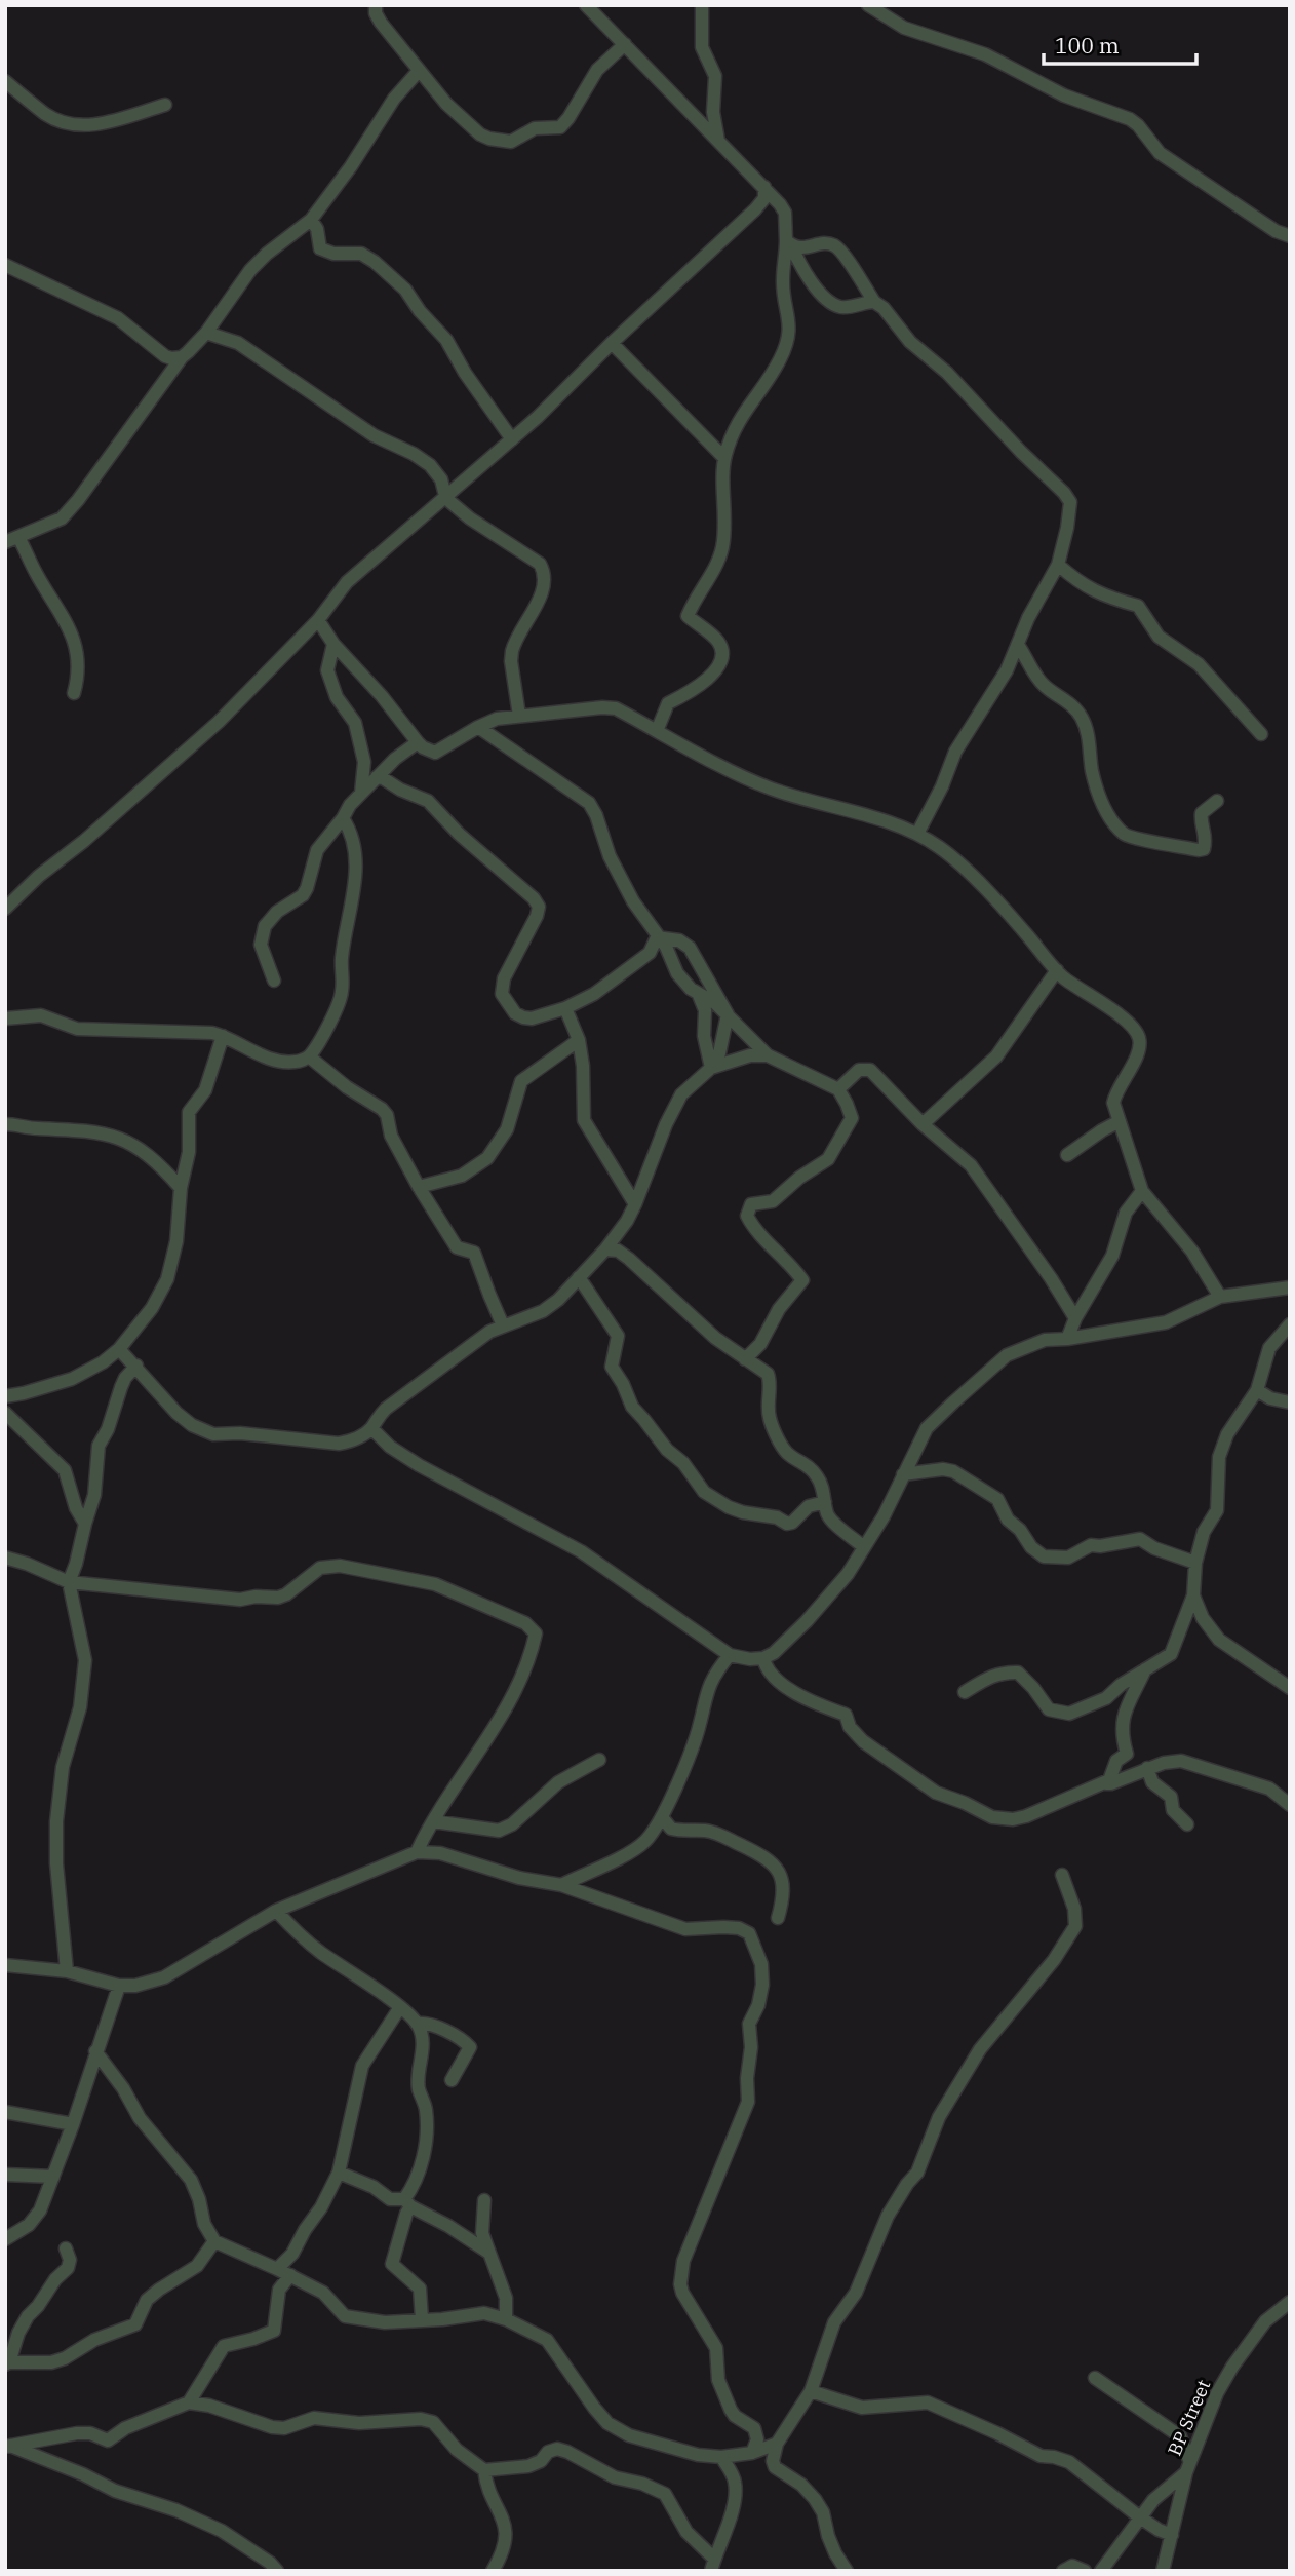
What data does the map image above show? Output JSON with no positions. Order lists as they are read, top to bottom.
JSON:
{
  "streets": {
    "street": ["BP Street"]
  },
  "scale_bar": "100 m"
}
